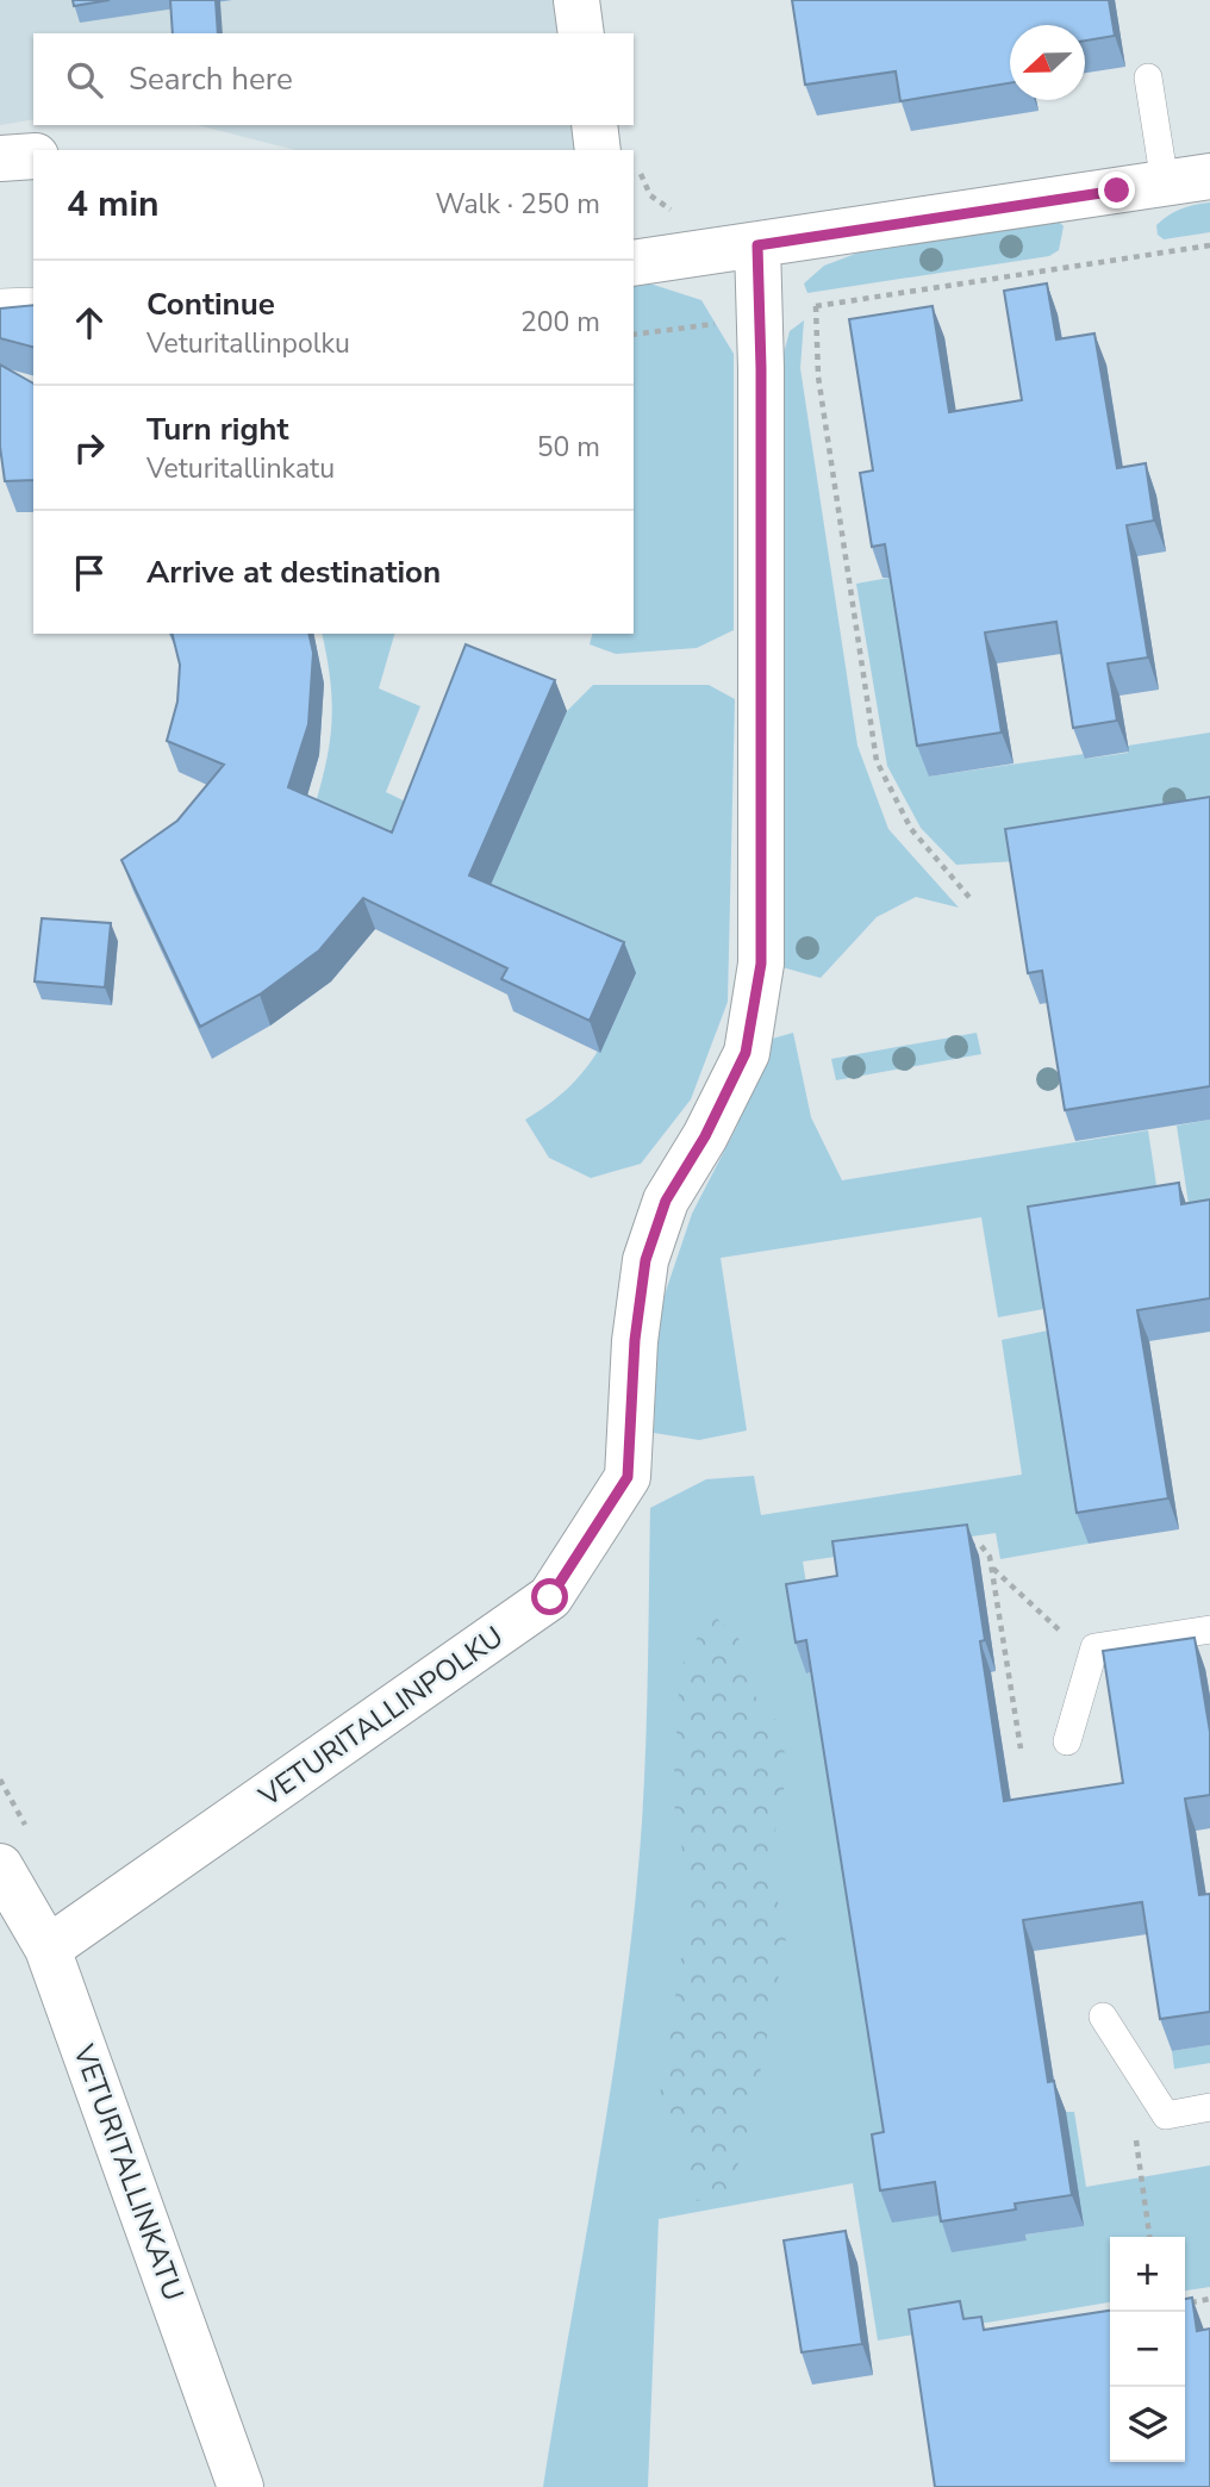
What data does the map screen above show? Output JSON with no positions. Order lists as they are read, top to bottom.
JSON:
{
  "streets": {
    "street": ["VETURITALLINPOLKU", "VETURITALLINKATU"]
  },
  "crossings": [
    ["VETURITALLINPOLKU", "VETURITALLINKATU"]
  ],
  "north": "left",
  "page": {
    "search": "Search here",
    "heading": ["4 min", "Walk · 250 m"],
    "list": [
      ["Continue", "Veturitallinpolku", "200 m"],
      ["Turn right", "Veturitallinkatu", "50 m"],
      "Arrive at destination"
    ],
    "map_buttons": ["+", "−"]
  }
}
